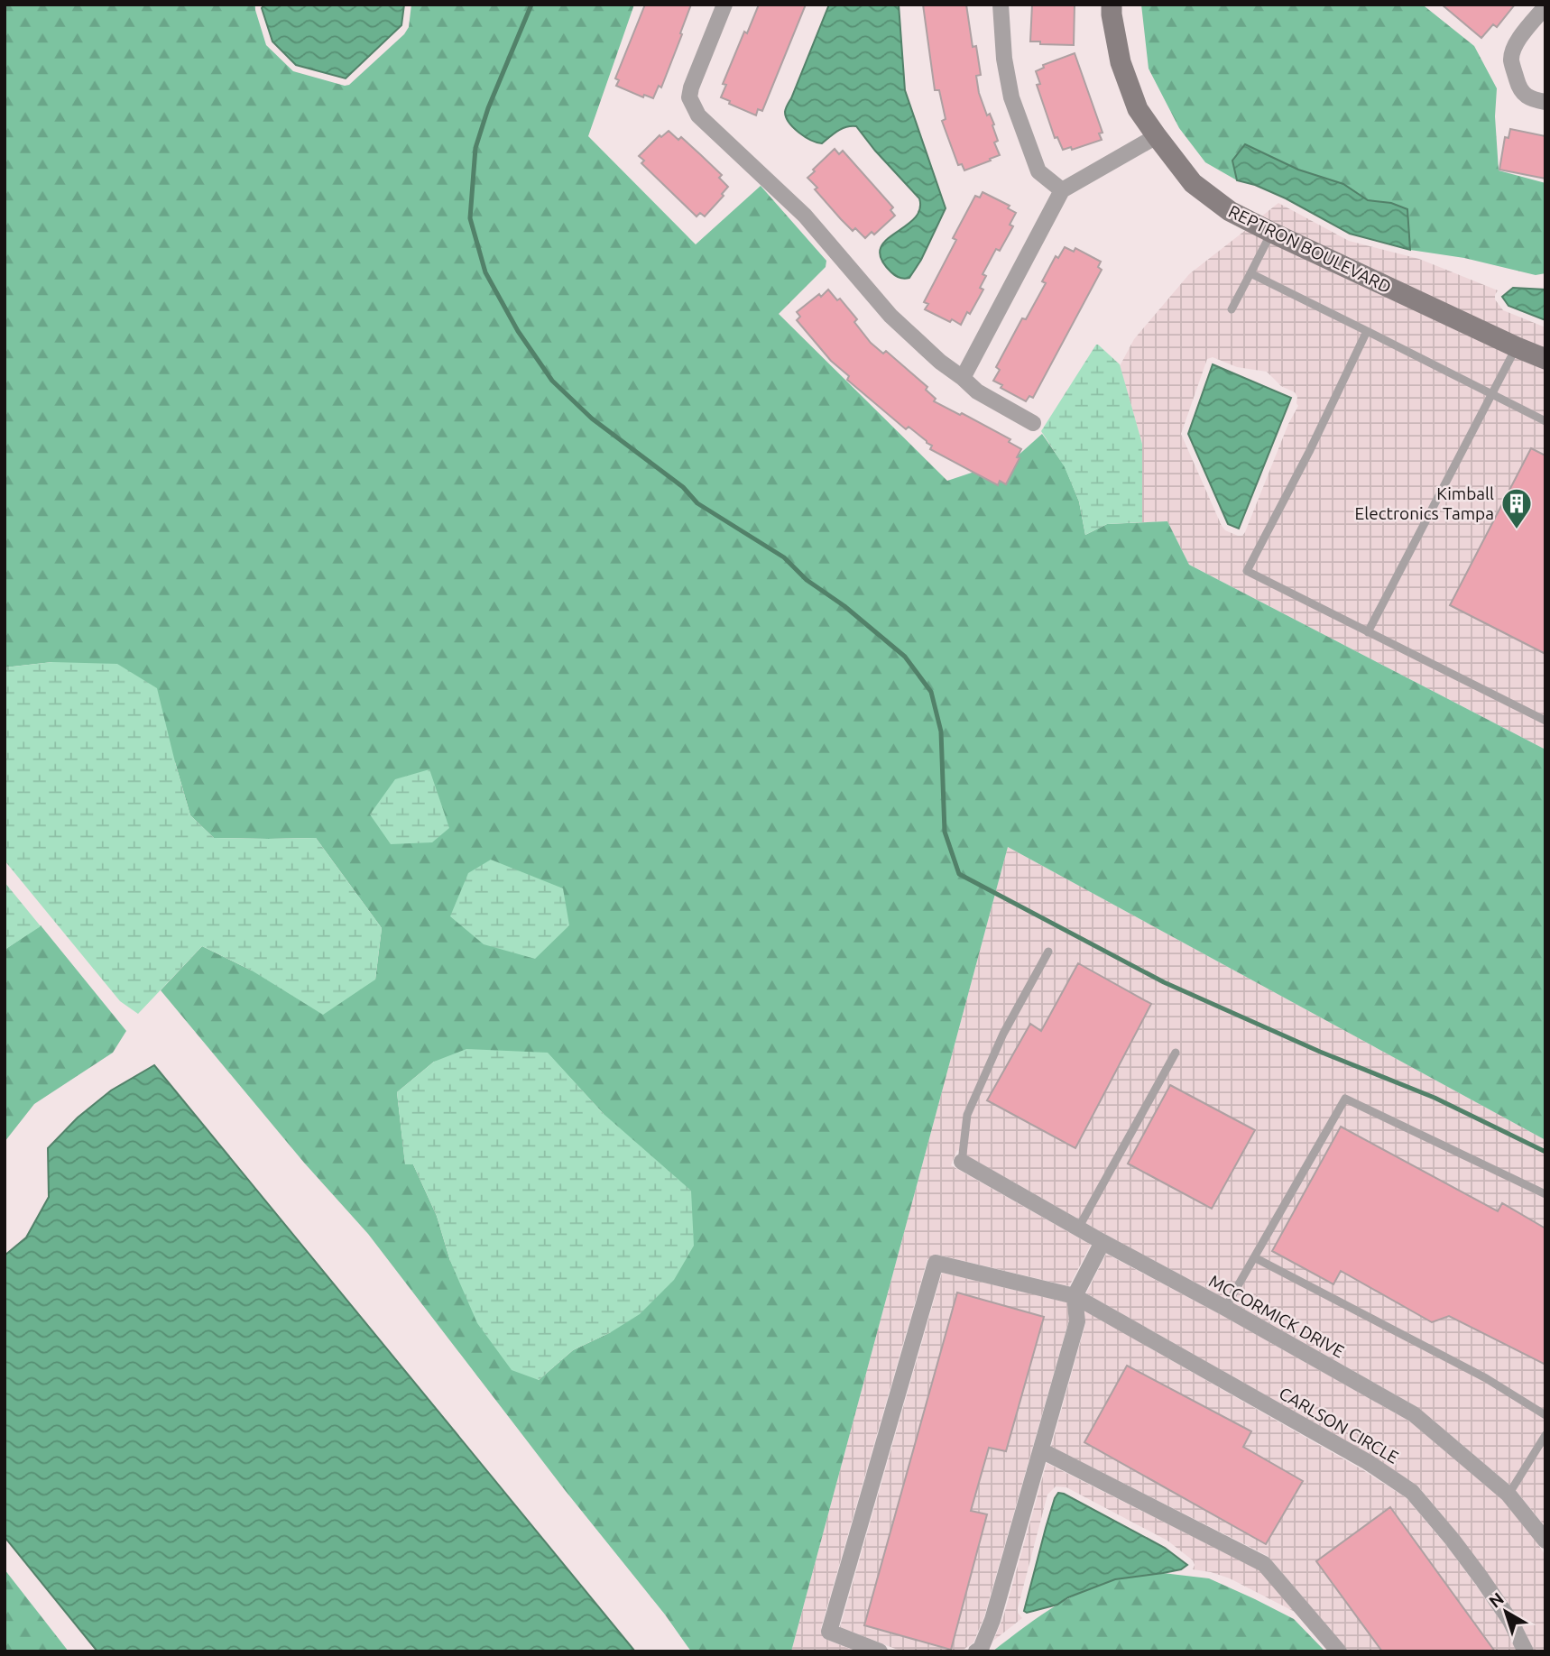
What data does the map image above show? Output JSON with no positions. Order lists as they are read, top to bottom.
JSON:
{
  "streets": {
    "street": ["REPTRON BOULEVARD", "MCCORMICK DRIVE", "CARLSON CIRCLE"]
  },
  "places": {
    "building": ["Kimball Electronics Tampa"]
  },
  "north": "top left"
}
